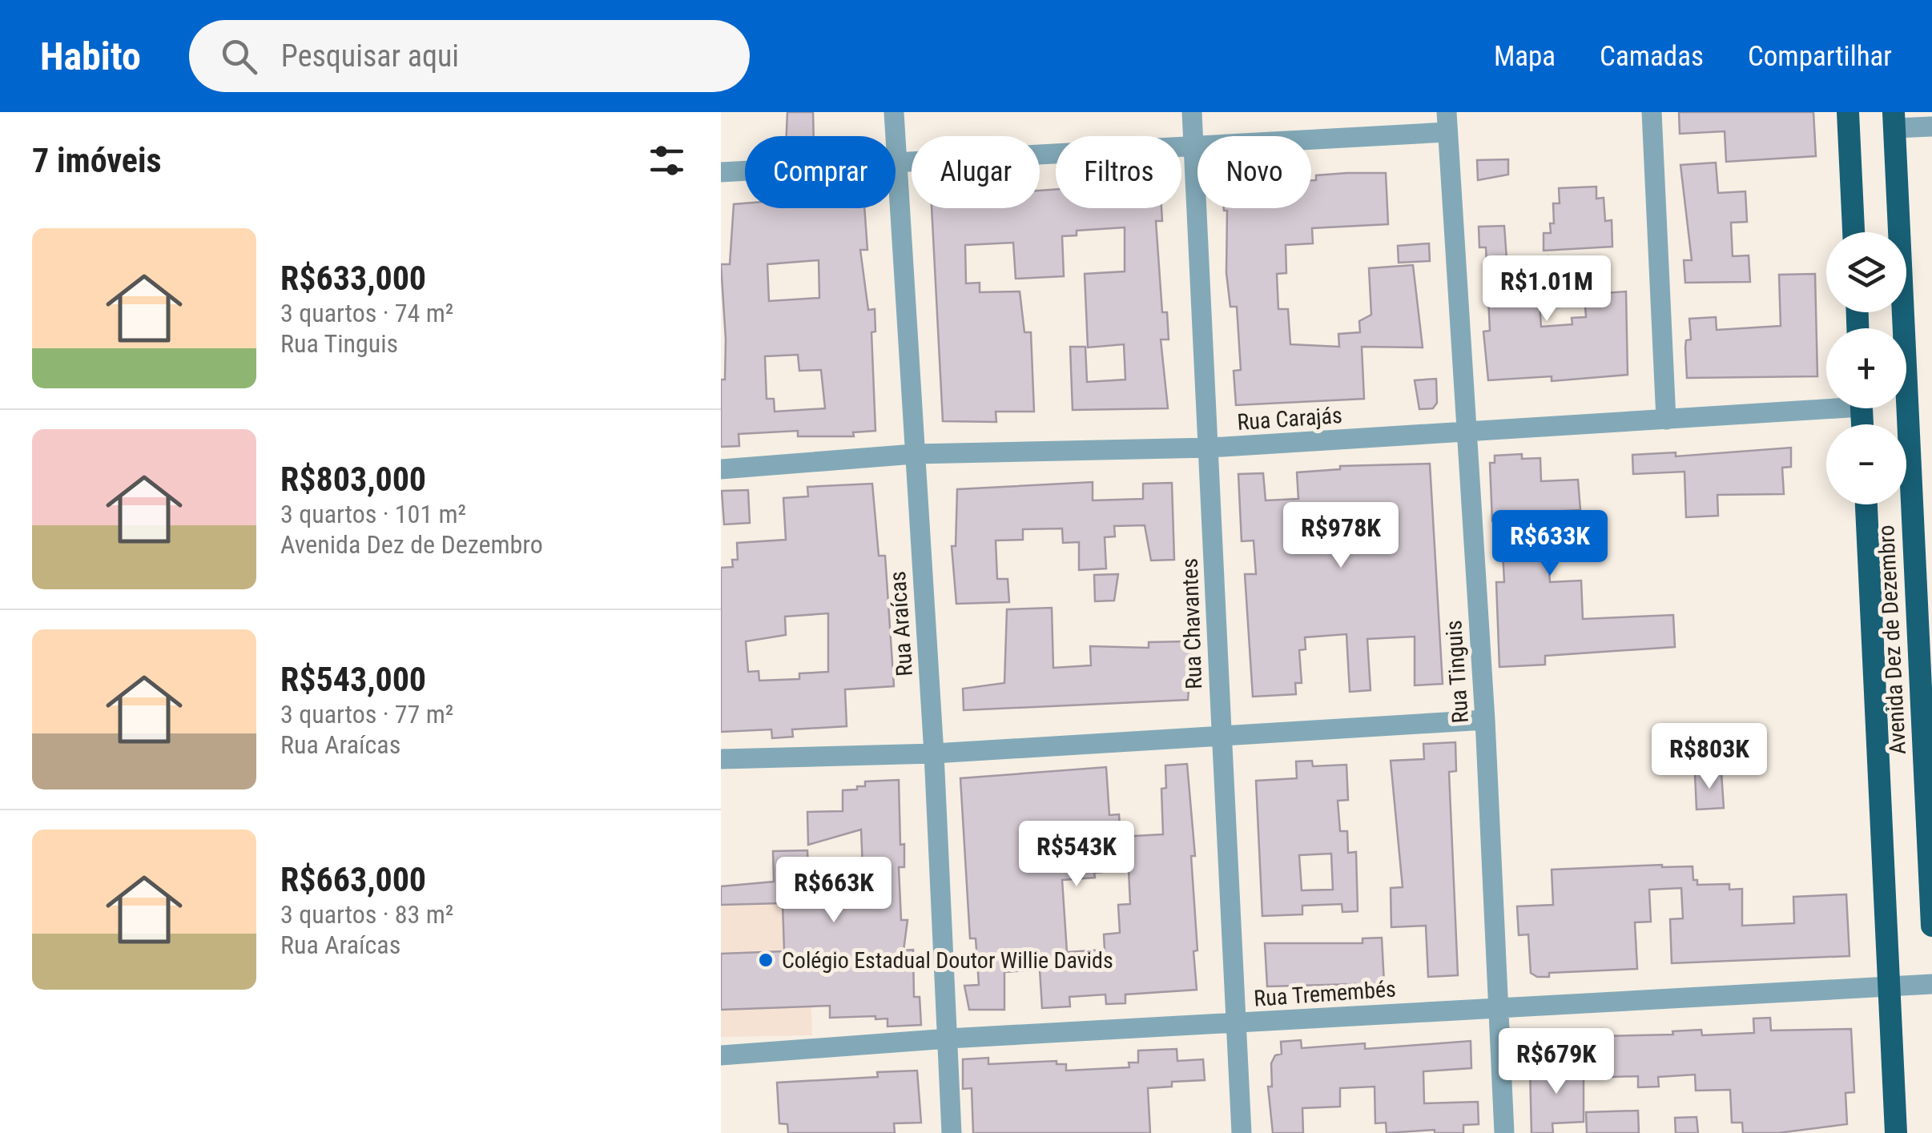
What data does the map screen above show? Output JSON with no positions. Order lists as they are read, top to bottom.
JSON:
{
  "streets": {
    "highway": ["Avenida Dez de Dezembro"],
    "street": [
      "Rua Carajás",
      "Rua Araícas",
      "Rua Chavantes",
      "Rua Tinguis",
      "Rua Tremembés"
    ]
  },
  "crossings": [
    ["Rua Carajás", "Rua Araícas"],
    ["Rua Carajás", "Rua Chavantes"],
    ["Rua Carajás", "Rua Tinguis"],
    ["Rua Araícas", "Rua Tremembés"],
    ["Rua Chavantes", "Rua Tremembés"],
    ["Avenida Dez de Dezembro", "Rua Tremembés"],
    ["Rua Tinguis", "Rua Tremembés"]
  ],
  "places": ["Colégio Estadual Doutor Willie Davids"],
  "page": {
    "header": "Habito",
    "search": "Pesquisar aqui",
    "nav": ["Mapa", "Camadas", "Compartilhar"],
    "heading": "7 imóveis",
    "chip": [
      "Comprar",
      "Alugar",
      "Filtros",
      "Novo"
    ],
    "list": [
      {
        "name": "R$633,000",
        "note": "3 quartos · 74 m² · Rua Tinguis"
      },
      {
        "name": "R$803,000",
        "note": "3 quartos · 101 m² · Avenida Dez de Dezembro"
      },
      {
        "name": "R$543,000",
        "note": "3 quartos · 77 m² · Rua Araícas"
      },
      {
        "name": "R$663,000",
        "note": "3 quartos · 83 m² · Rua Araícas"
      }
    ],
    "map_buttons": ["+", "−"],
    "price": [
      "R$1.01M",
      "R$978K",
      "R$633K",
      "R$803K",
      "R$543K",
      "R$663K",
      "R$679K"
    ]
  }
}
